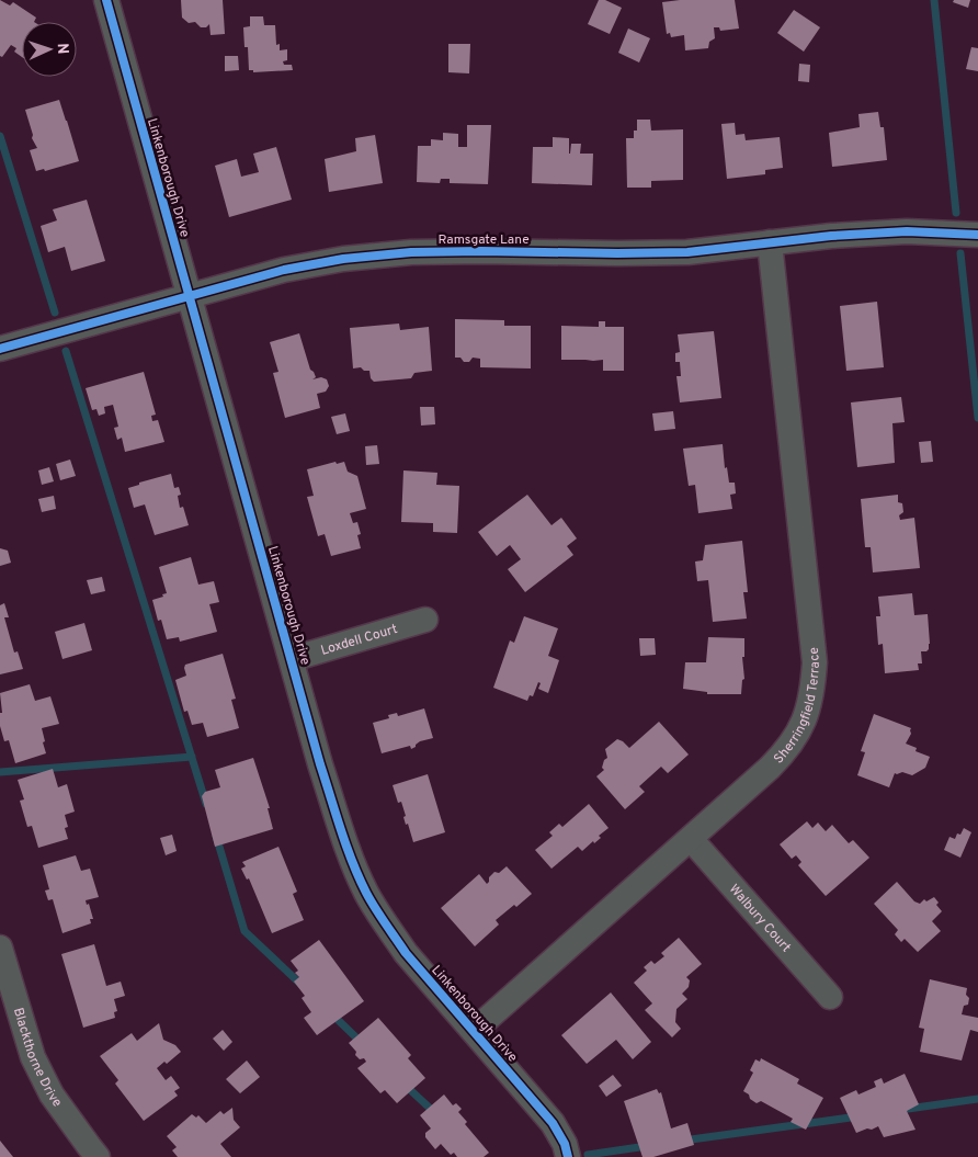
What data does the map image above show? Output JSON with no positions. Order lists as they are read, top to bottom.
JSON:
{
  "streets": {
    "street": [
      "Linkenborough Drive",
      "Ramsgate Lane",
      "Loxdell Court",
      "Sherringfield Terrace",
      "Walbury Court",
      "Blackthorne Drive"
    ]
  },
  "crossings": [
    ["Linkenborough Drive", "Ramsgate Lane"],
    ["Linkenborough Drive", "Loxdell Court"],
    ["Linkenborough Drive", "Sherringfield Terrace"],
    ["Ramsgate Lane", "Sherringfield Terrace"],
    ["Sherringfield Terrace", "Walbury Court"]
  ],
  "north": "right"
}
